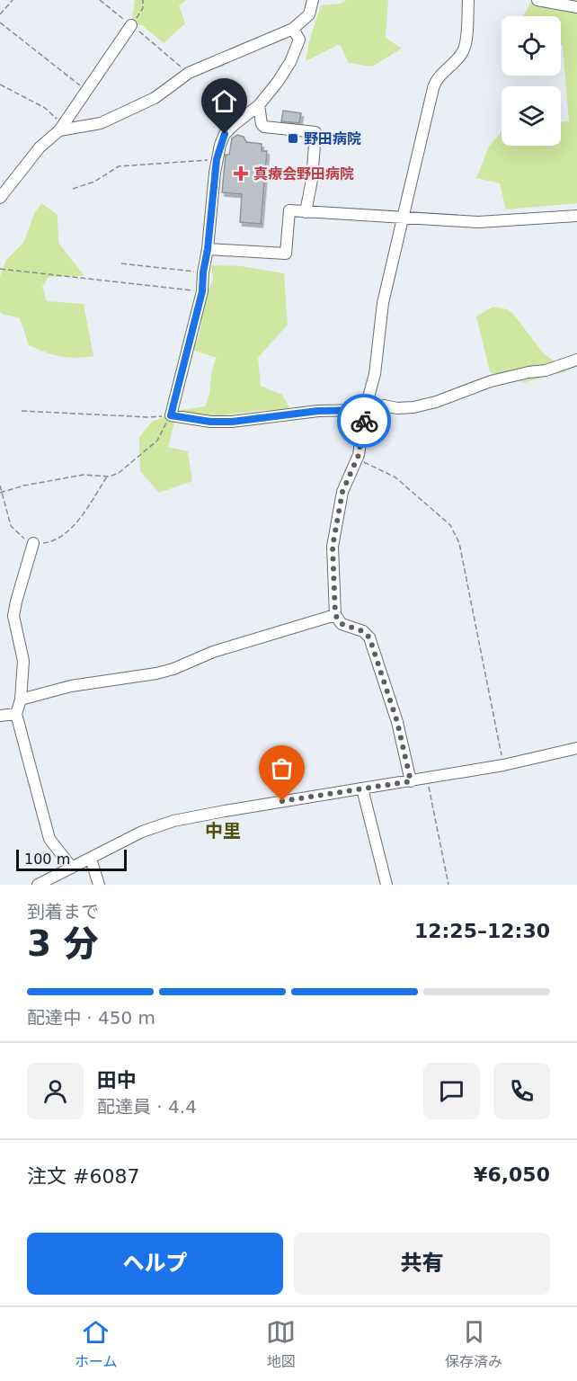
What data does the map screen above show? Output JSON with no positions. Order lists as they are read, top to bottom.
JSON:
{
  "districts": ["中里"],
  "places": {
    "transit": ["野田病院"],
    "health": ["真療会野田病院"]
  },
  "scale_bar": "100 m",
  "page": {
    "scale": "100 m",
    "heading": ["3 分", "到着まで", "12:25–12:30"],
    "panel": [
      "田中",
      "配達員 · 4.4",
      "注文 #6087",
      "¥6,050"
    ],
    "bar": "配達中 · 450 m",
    "buttons": ["ヘルプ", "共有"],
    "tabs": ["ホーム", "地図", "保存済み"]
  }
}
